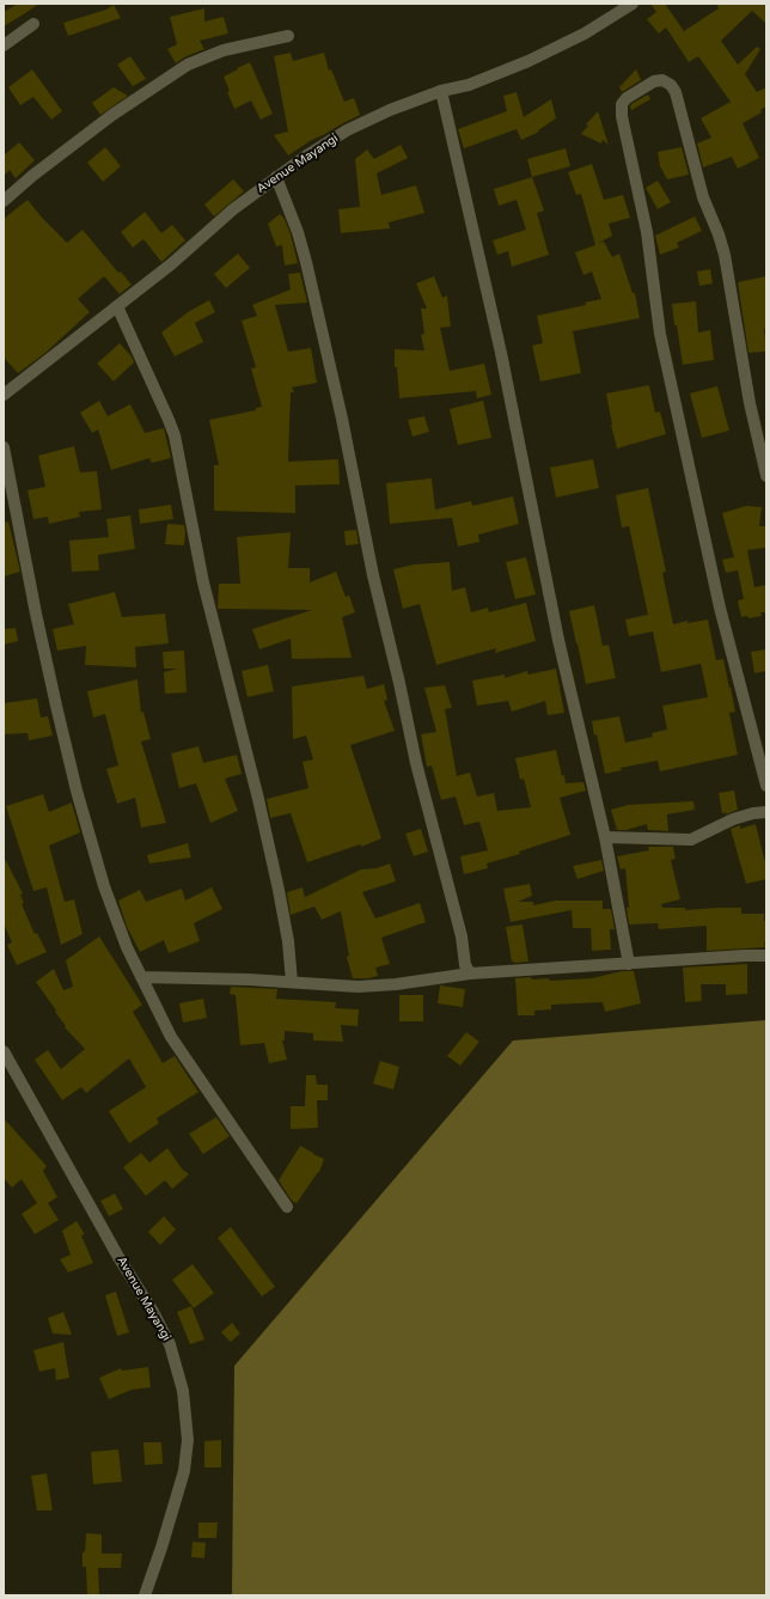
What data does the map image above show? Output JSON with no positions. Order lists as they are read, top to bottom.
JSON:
{
  "streets": {
    "street": ["Avenue Mayangi"]
  }
}
